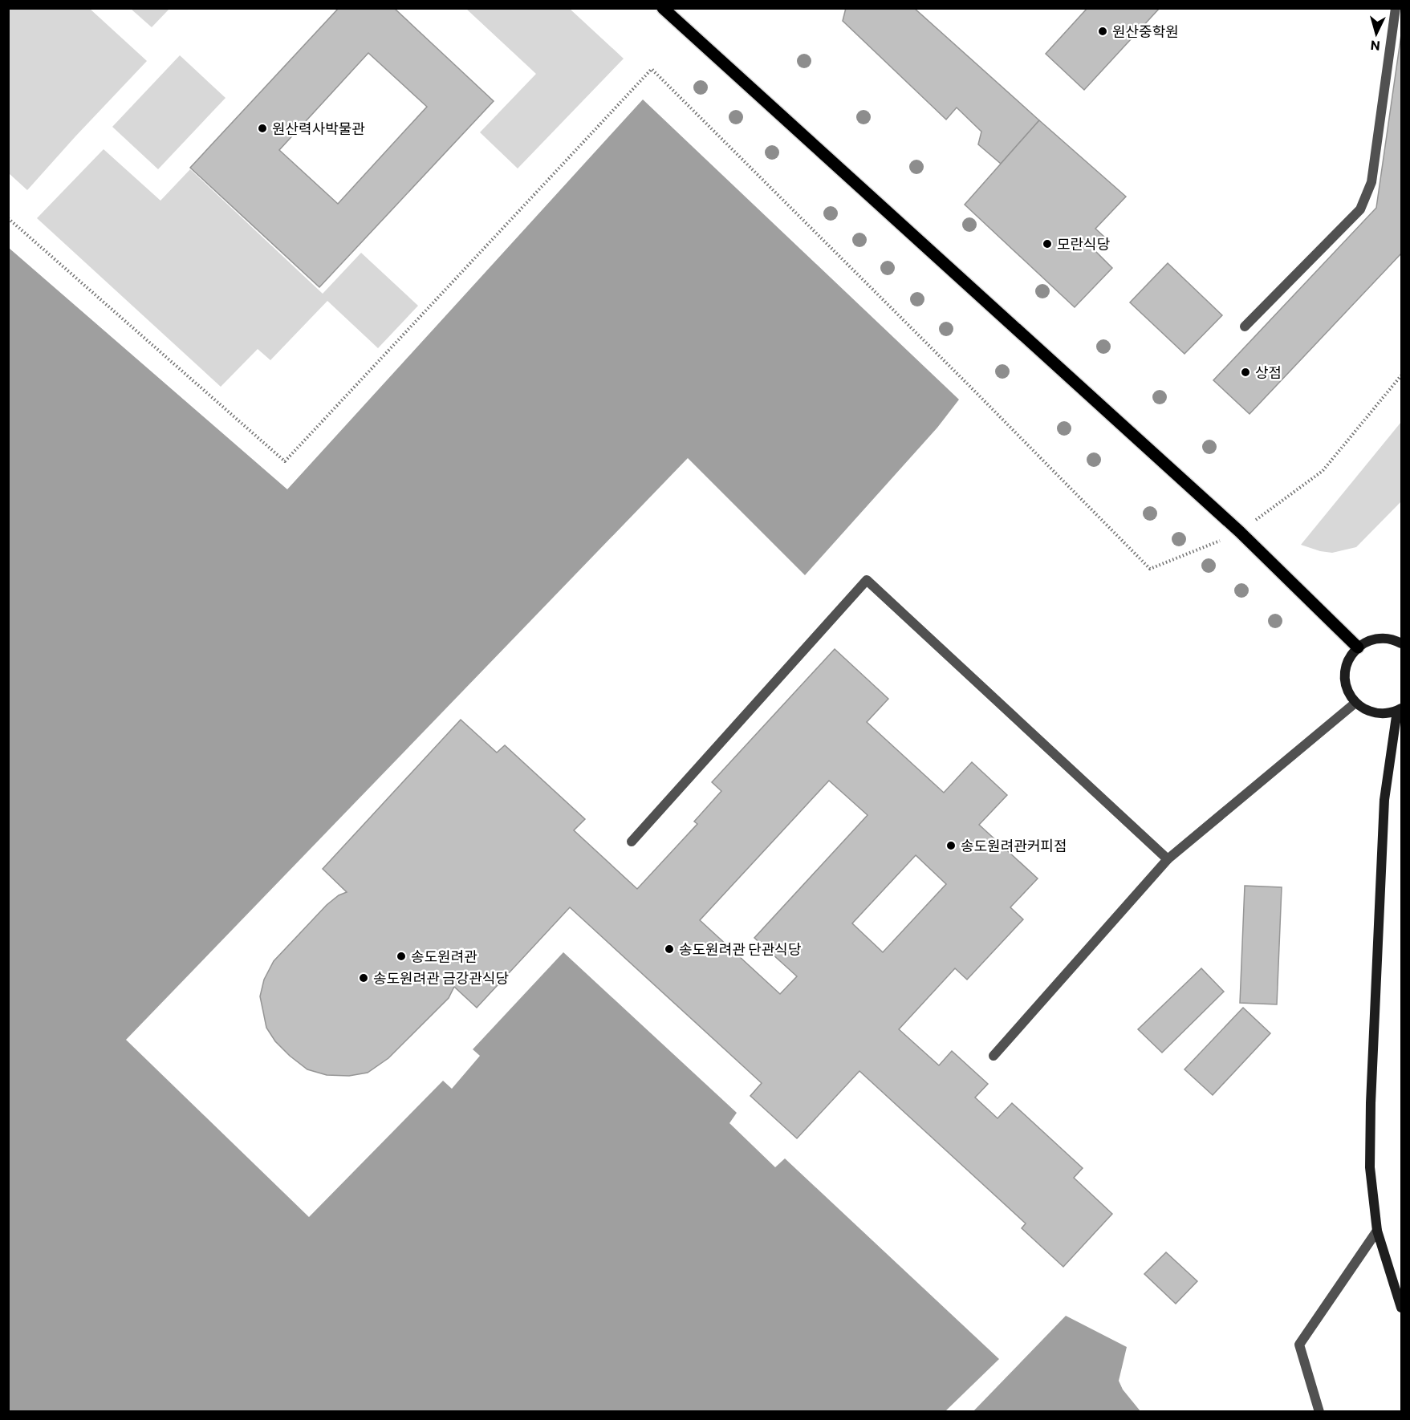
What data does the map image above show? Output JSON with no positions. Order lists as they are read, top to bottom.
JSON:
{
  "places": [
    "원산중학원",
    "원산력사박물관",
    "모란식당",
    "상점",
    "송도원려관커피점",
    "송도원려관 단관식당",
    "송도원려관",
    "송도원려관 금강관식당"
  ],
  "north": "bottom"
}
